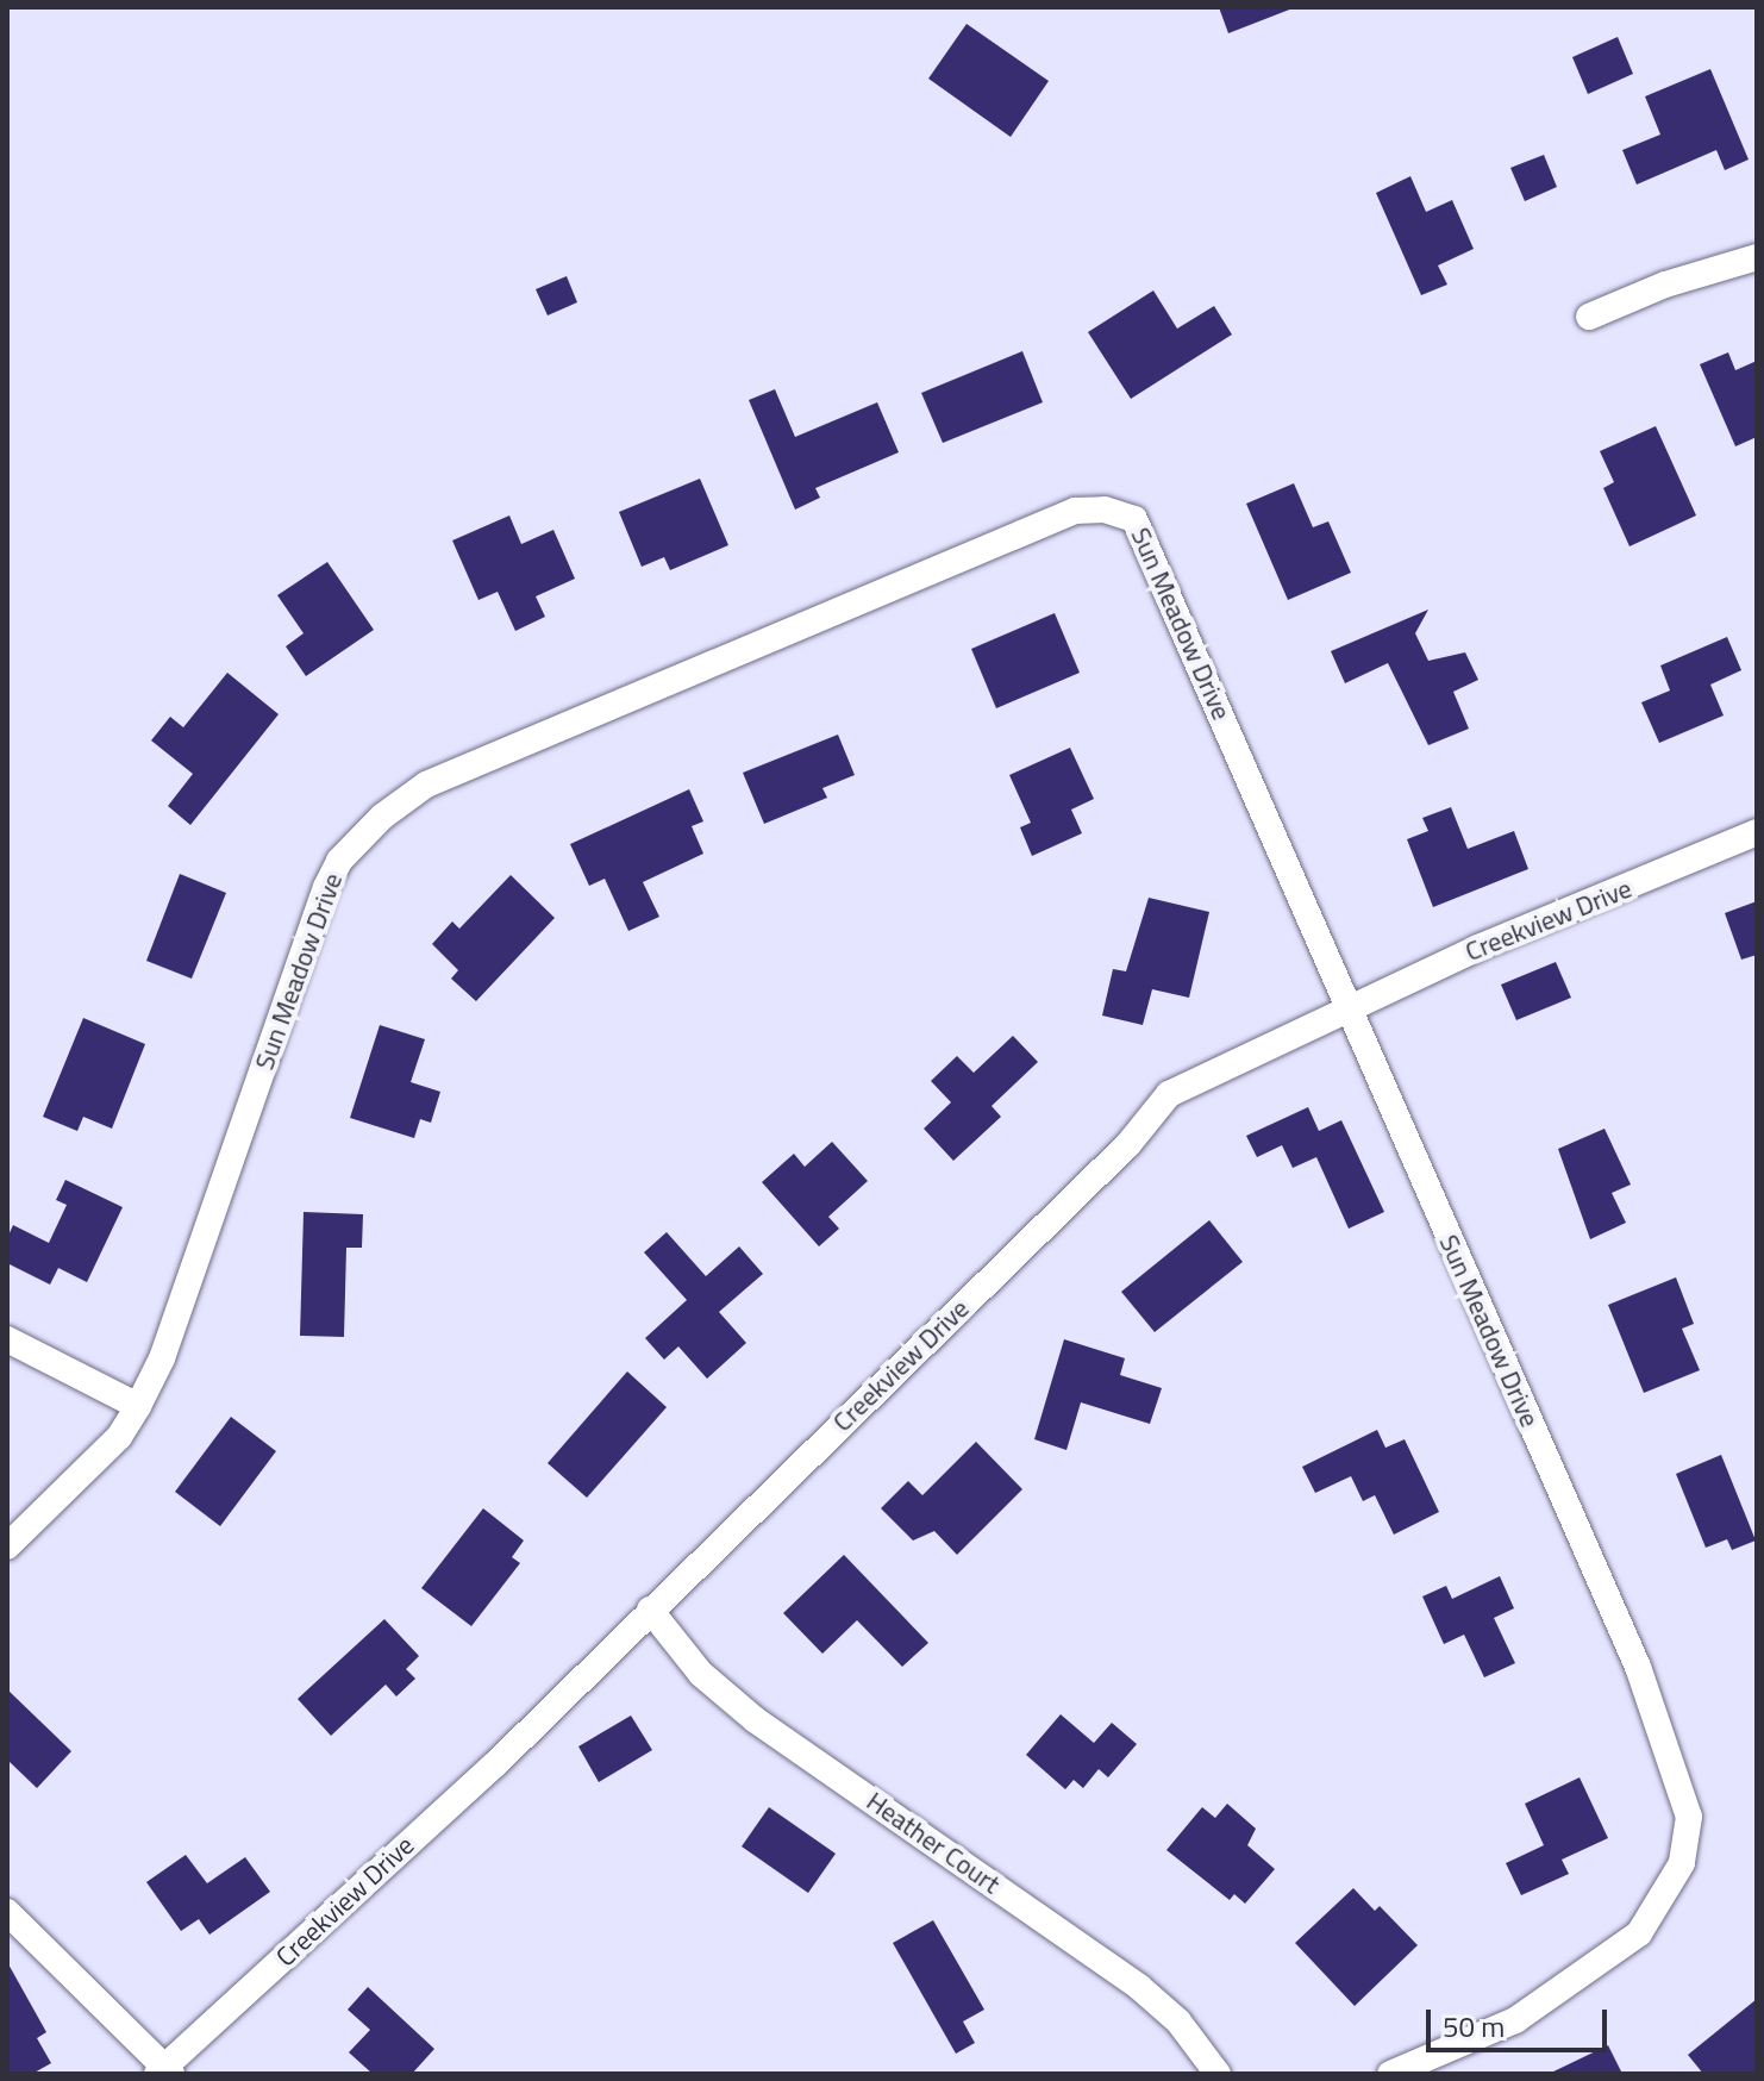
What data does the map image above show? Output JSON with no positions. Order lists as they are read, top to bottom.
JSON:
{
  "streets": {
    "street": ["Sun Meadow Drive", "Creekview Drive", "Heather Court"]
  },
  "crossings": [
    ["Sun Meadow Drive", "Creekview Drive"],
    ["Creekview Drive", "Heather Court"]
  ],
  "scale_bar": "50 m"
}
